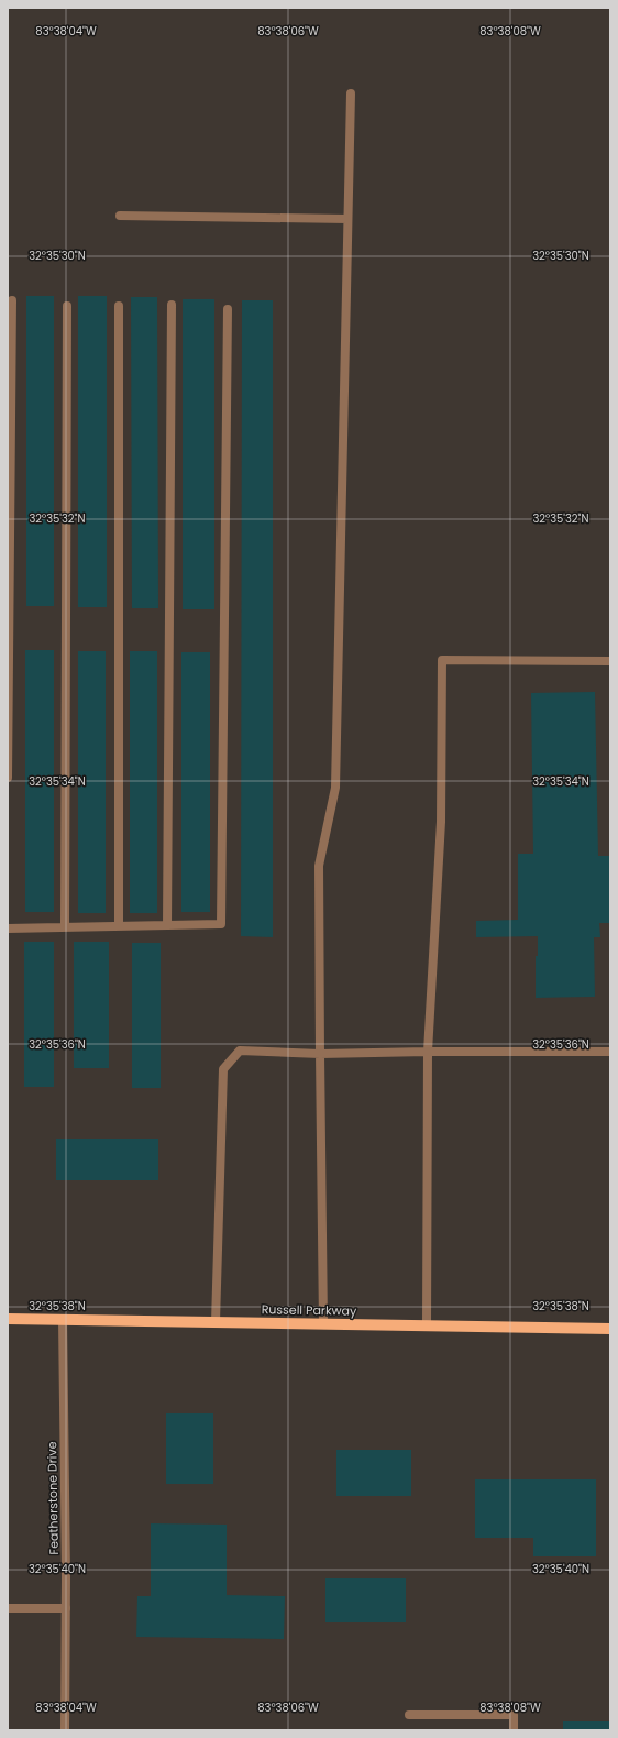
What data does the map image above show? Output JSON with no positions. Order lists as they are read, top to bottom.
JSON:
{
  "streets": {
    "main road": ["Russell Parkway"],
    "street": ["Featherstone Drive"]
  },
  "crossings": [
    ["Russell Parkway", "Featherstone Drive"]
  ],
  "coordinates": [
    "83°38'04\"W",
    "83°38'06\"W",
    "83°38'08\"W",
    "32°35'30\"N",
    "32°35'32\"N",
    "32°35'34\"N",
    "32°35'36\"N",
    "32°35'38\"N",
    "32°35'40\"N"
  ]
}
